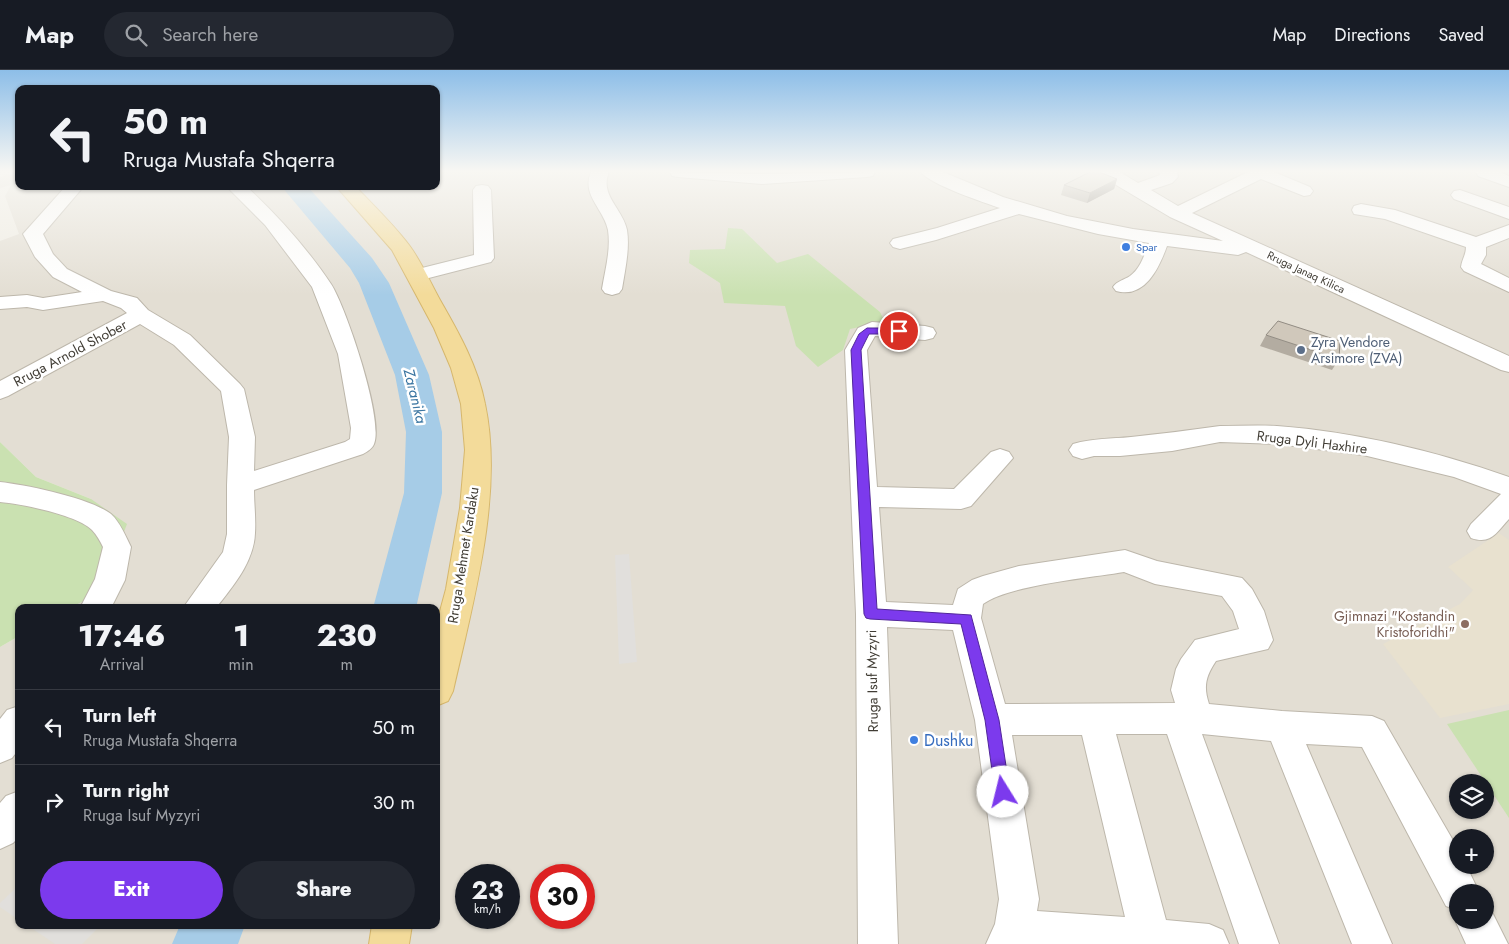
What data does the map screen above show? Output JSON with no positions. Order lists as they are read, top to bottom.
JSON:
{
  "streets": {
    "main road": ["Rruga Mehmet Kardaku"],
    "street": [
      "Rruga Janaq Kilica",
      "Rruga Arnold Shober",
      "Rruga Dyli Haxhire",
      "Rruga Isuf Myzyri"
    ]
  },
  "water": ["Zaranika"],
  "places": [
    "Spar",
    "Zyra Vendore Arsimore (ZVA)",
    "Gjimnazi \"Kostandin Kristoforidhi\"",
    "Dushku"
  ],
  "page": {
    "header": "Map",
    "search": "Search here",
    "nav": ["Map", "Directions", "Saved"],
    "turn": ["50 m", "Rruga Mustafa Shqerra"],
    "eta": [
      "17:46",
      "Arrival",
      "1",
      "min",
      "230",
      "m"
    ],
    "list": [
      {
        "name": "Turn left",
        "note": "Rruga Mustafa Shqerra",
        "value": "50 m"
      },
      {
        "name": "Turn right",
        "note": "Rruga Isuf Myzyri",
        "value": "30 m"
      }
    ],
    "map_buttons": ["+", "−"],
    "buttons": ["Exit", "Share"],
    "speed": "23 km/h",
    "limit": "30"
  }
}
